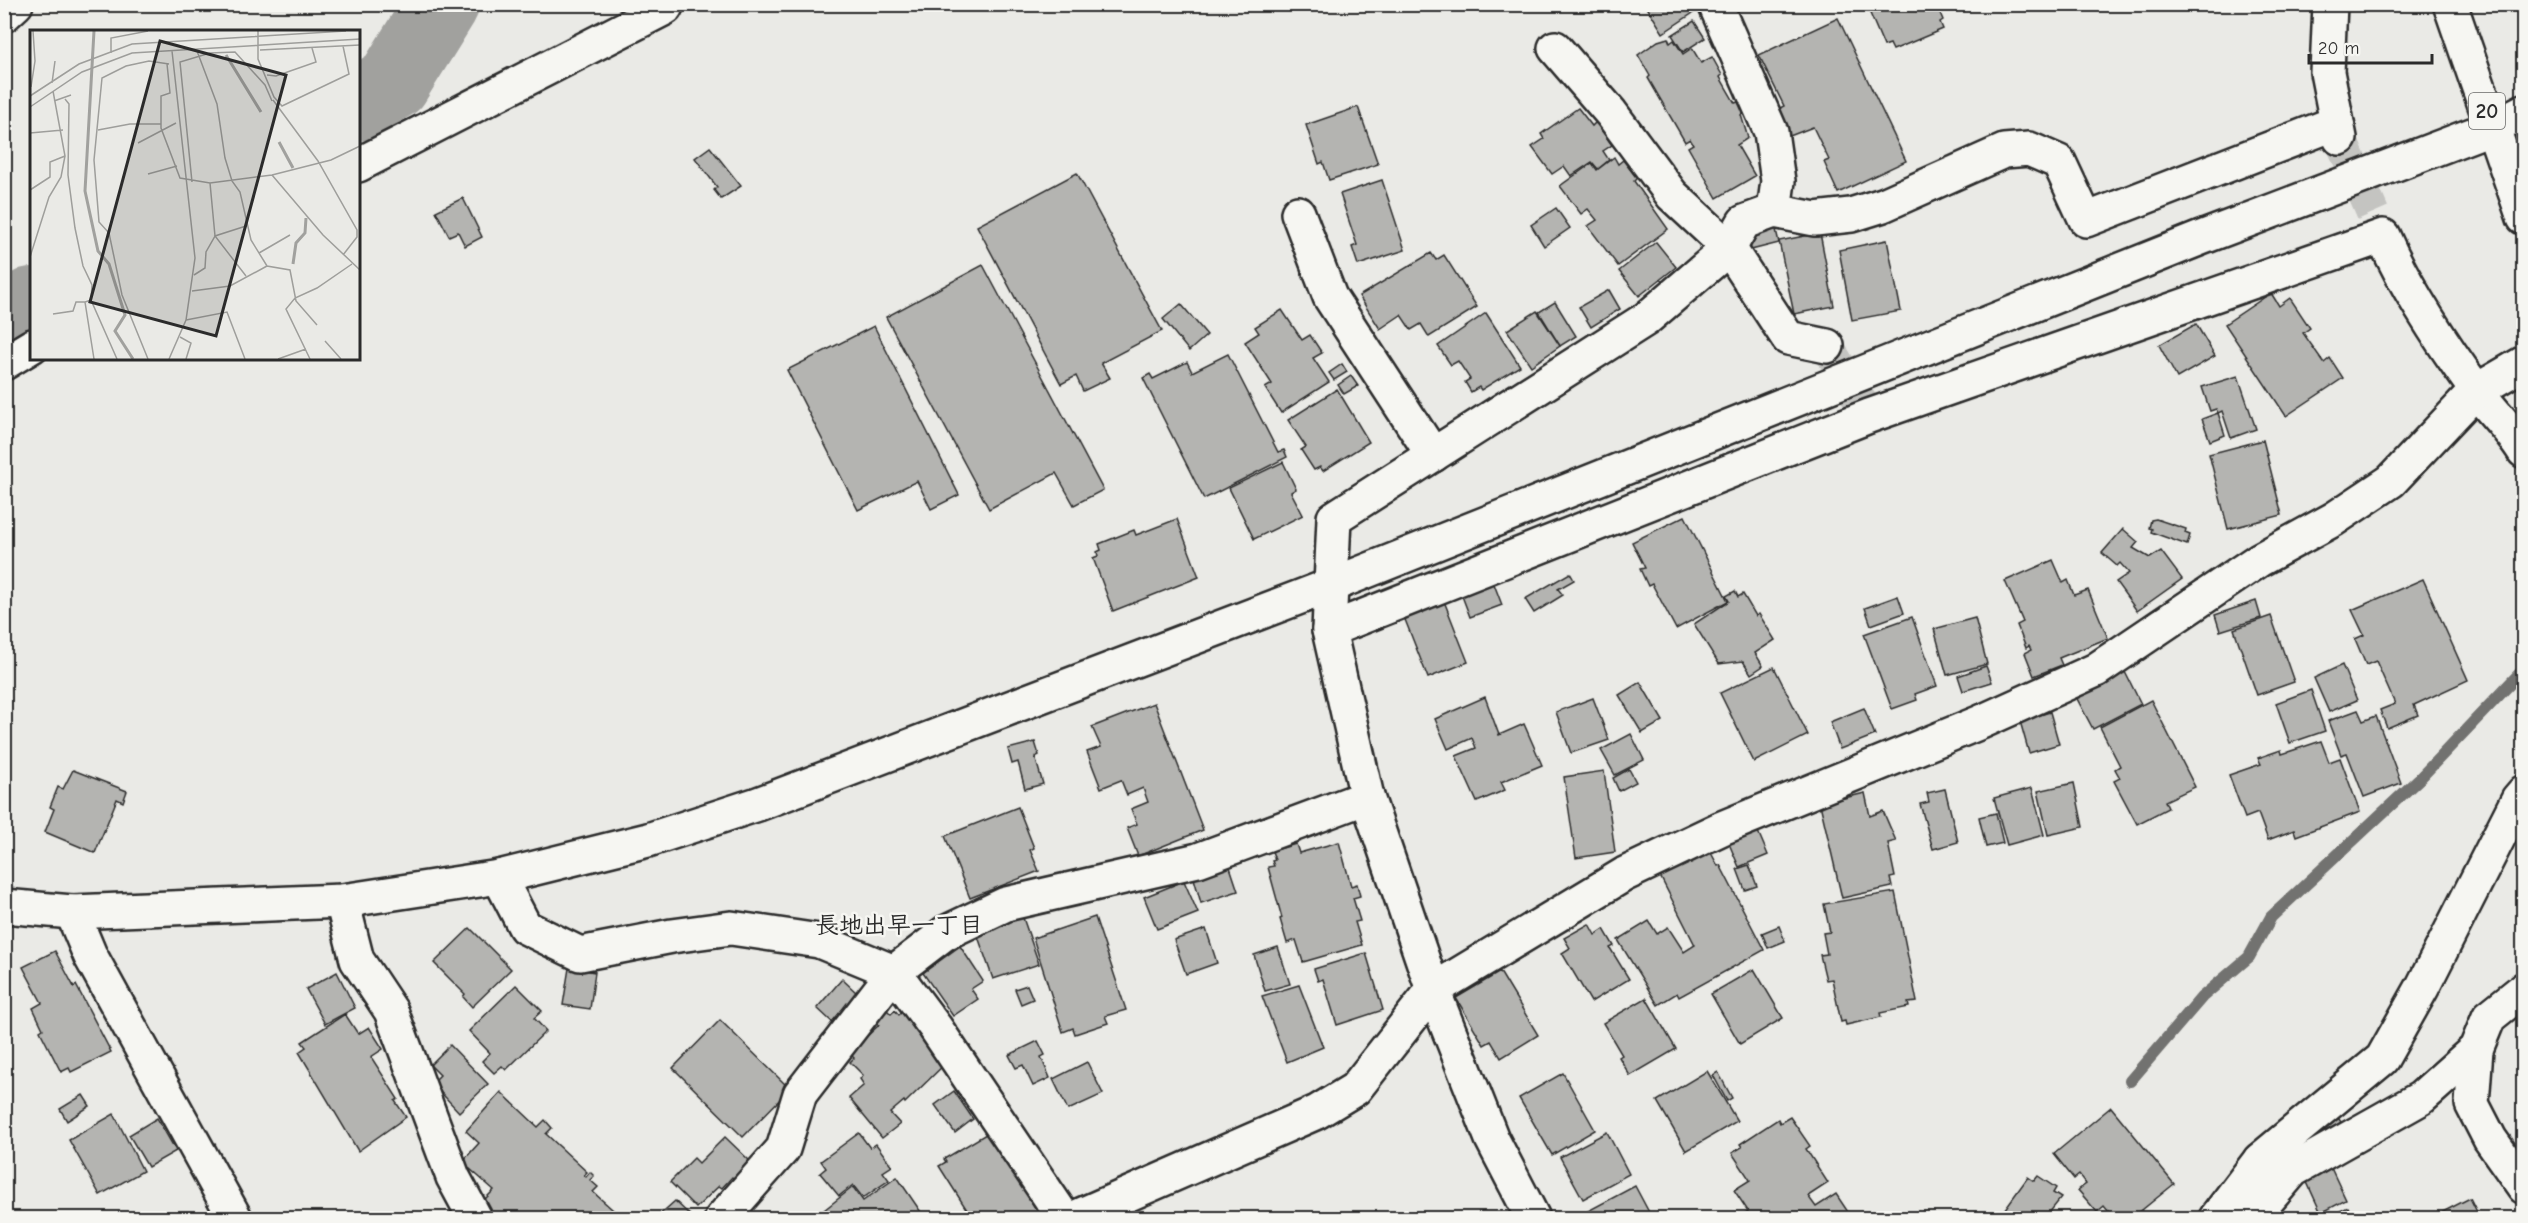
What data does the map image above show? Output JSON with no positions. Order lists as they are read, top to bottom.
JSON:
{
  "streets": {
    "main road": ["20"]
  },
  "districts": ["長地出早一丁目"],
  "scale_bar": "20 m"
}
